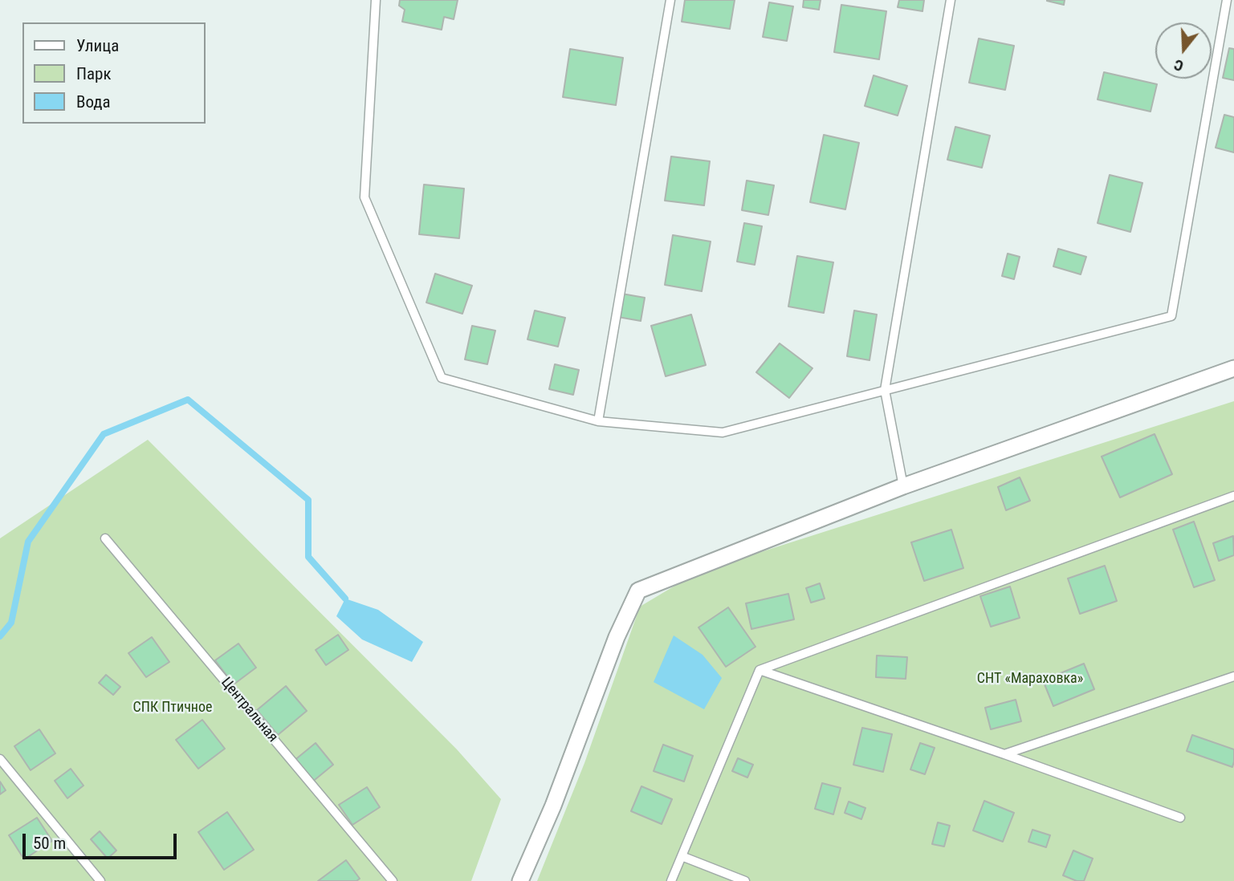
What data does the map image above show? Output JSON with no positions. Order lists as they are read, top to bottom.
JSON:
{
  "streets": {
    "lane": ["Центральная"]
  },
  "parks": ["СНТ «Мараховка»", "СПК Птичное"],
  "legend": ["Улица", "Парк", "Вода"],
  "scale_bar": "50 m",
  "north": "bottom"
}
